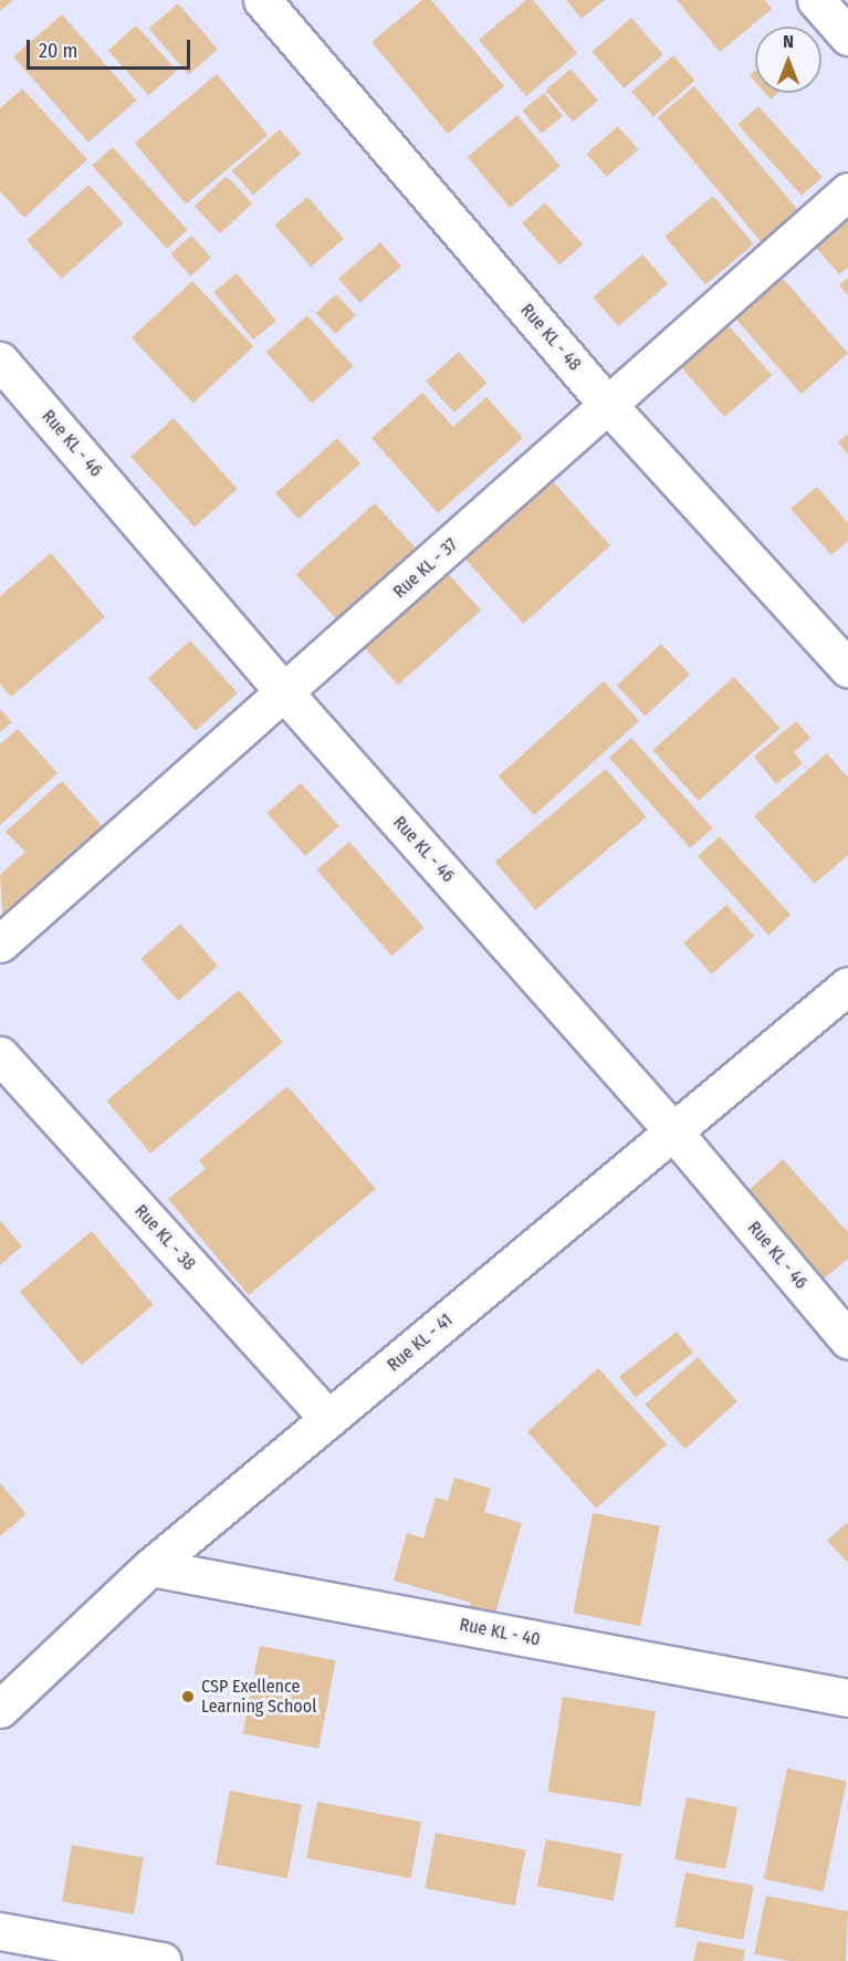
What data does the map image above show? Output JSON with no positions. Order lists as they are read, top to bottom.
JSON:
{
  "streets": {
    "street": [
      "Rue KL - 48",
      "Rue KL - 46",
      "Rue KL - 37",
      "Rue KL - 38",
      "Rue KL - 41",
      "Rue KL - 40"
    ]
  },
  "crossings": [
    ["Rue KL - 48", "Rue KL - 37"],
    ["Rue KL - 46", "Rue KL - 37"],
    ["Rue KL - 46", "Rue KL - 41"],
    ["Rue KL - 38", "Rue KL - 41"],
    ["Rue KL - 41", "Rue KL - 40"]
  ],
  "places": ["CSP Exellence Learning School"],
  "scale_bar": "20 m",
  "north": "top"
}
